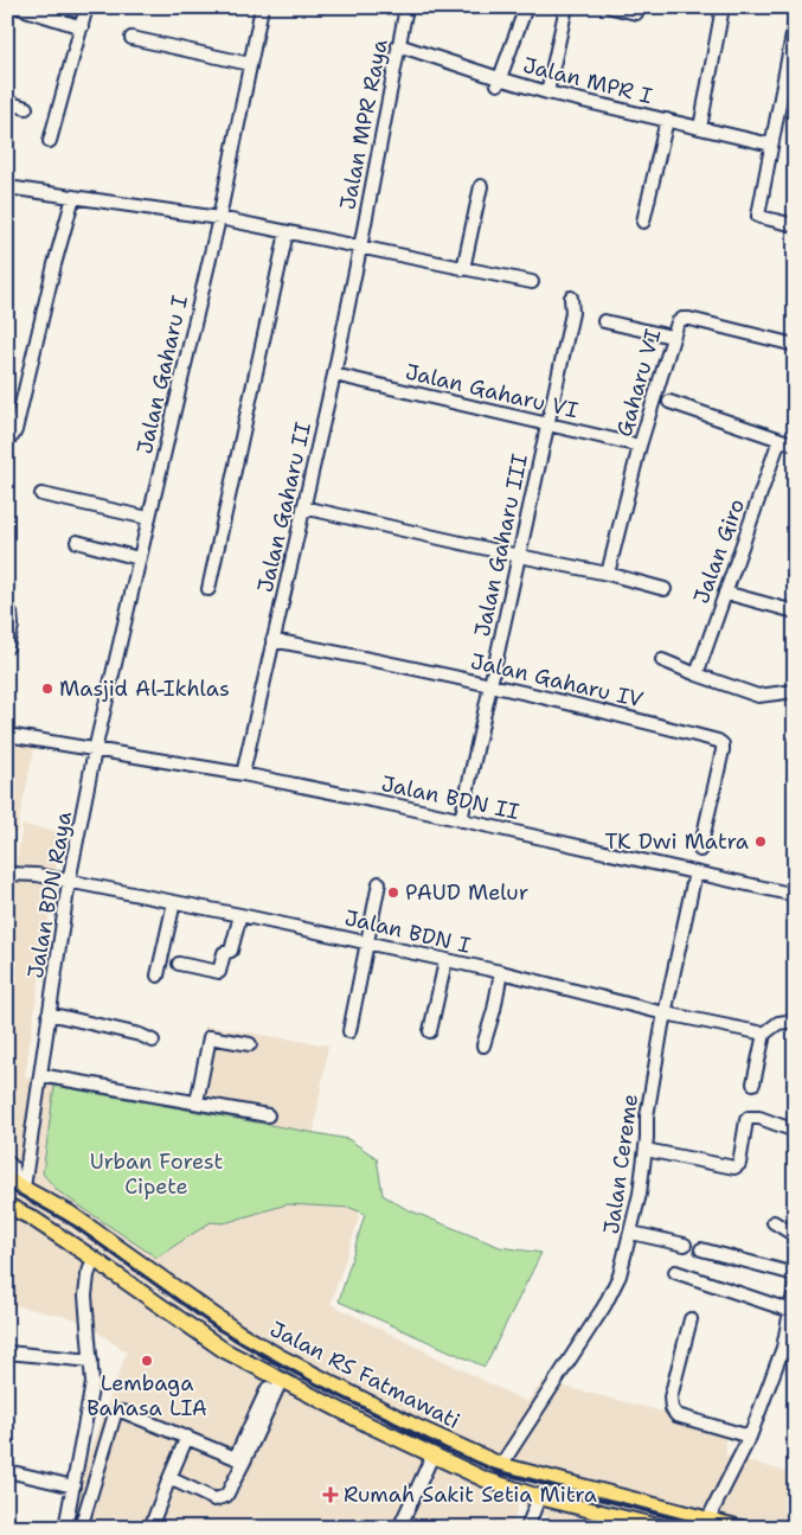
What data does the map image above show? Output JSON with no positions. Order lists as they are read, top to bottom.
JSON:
{
  "streets": {
    "main road": ["Jalan RS Fatmawati"],
    "street": [
      "Jalan MPR I",
      "Jalan MPR Raya",
      "Jalan Gaharu I",
      "Gaharu VI",
      "Jalan Gaharu VI",
      "Jalan Gaharu II",
      "Jalan Gaharu III",
      "Jalan Giro",
      "Jalan Gaharu IV",
      "Jalan BDN II",
      "Jalan BDN Raya",
      "Jalan BDN I",
      "Jalan Cereme"
    ]
  },
  "crossings": [
    ["Jalan MPR I", "Jalan MPR Raya"],
    ["Jalan MPR Raya", "Jalan Gaharu II"],
    ["Jalan Gaharu I", "Jalan BDN II"],
    ["Jalan Gaharu I", "Jalan BDN Raya"],
    ["Gaharu VI", "Jalan Gaharu VI"],
    ["Jalan Gaharu VI", "Jalan Gaharu II"],
    ["Jalan Gaharu VI", "Jalan Gaharu III"],
    ["Jalan Gaharu II", "Jalan Gaharu IV"],
    ["Jalan Gaharu II", "Jalan BDN II"],
    ["Jalan Gaharu III", "Jalan Gaharu IV"],
    ["Jalan Gaharu III", "Jalan BDN II"],
    ["Jalan BDN II", "Jalan BDN Raya"],
    ["Jalan BDN II", "Jalan Cereme"],
    ["Jalan BDN Raya", "Jalan BDN I"],
    ["Jalan BDN Raya", "Jalan RS Fatmawati"],
    ["Jalan BDN I", "Jalan Cereme"],
    ["Jalan Cereme", "Jalan RS Fatmawati"]
  ],
  "parks": ["Urban Forest Cipete"],
  "places": {
    "other": [
      "Masjid Al-Ikhlas",
      "TK Dwi Matra",
      "PAUD Melur",
      "Lembaga Bahasa LIA"
    ],
    "health": ["Rumah Sakit Setia Mitra"]
  }
}
